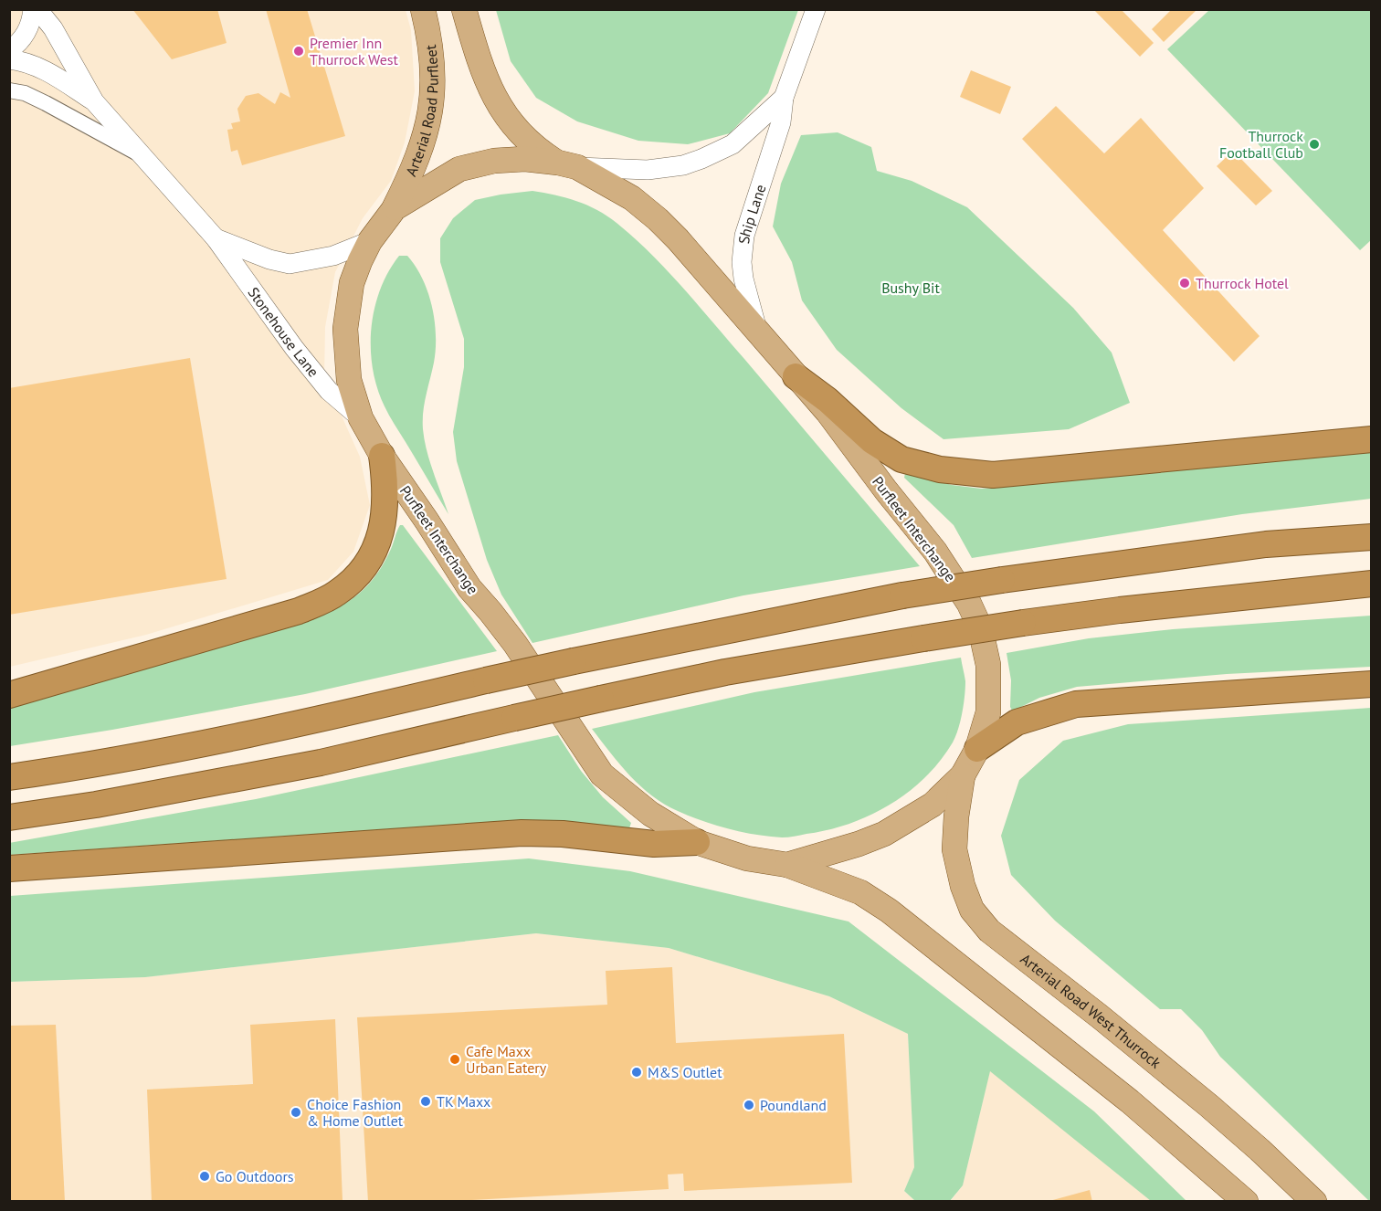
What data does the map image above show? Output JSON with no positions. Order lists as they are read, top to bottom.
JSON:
{
  "streets": {
    "main road": ["Arterial Road Purfleet", "Purfleet Interchange", "Arterial Road West Thurrock"],
    "street": ["Ship Lane", "Stonehouse Lane"]
  },
  "crossings": [
    ["Arterial Road Purfleet", "Purfleet Interchange"],
    ["Ship Lane", "Purfleet Interchange"],
    ["Stonehouse Lane", "Purfleet Interchange"],
    ["Purfleet Interchange", "Arterial Road West Thurrock"]
  ],
  "parks": ["Bushy Bit"],
  "places": [
    "Premier Inn Thurrock West",
    "Thurrock Football Club",
    "Thurrock Hotel",
    "Cafe Maxx Urban Eatery",
    "M&S Outlet",
    "TK Maxx",
    "Poundland",
    "Choice Fashion & Home Outlet",
    "Go Outdoors"
  ]
}
